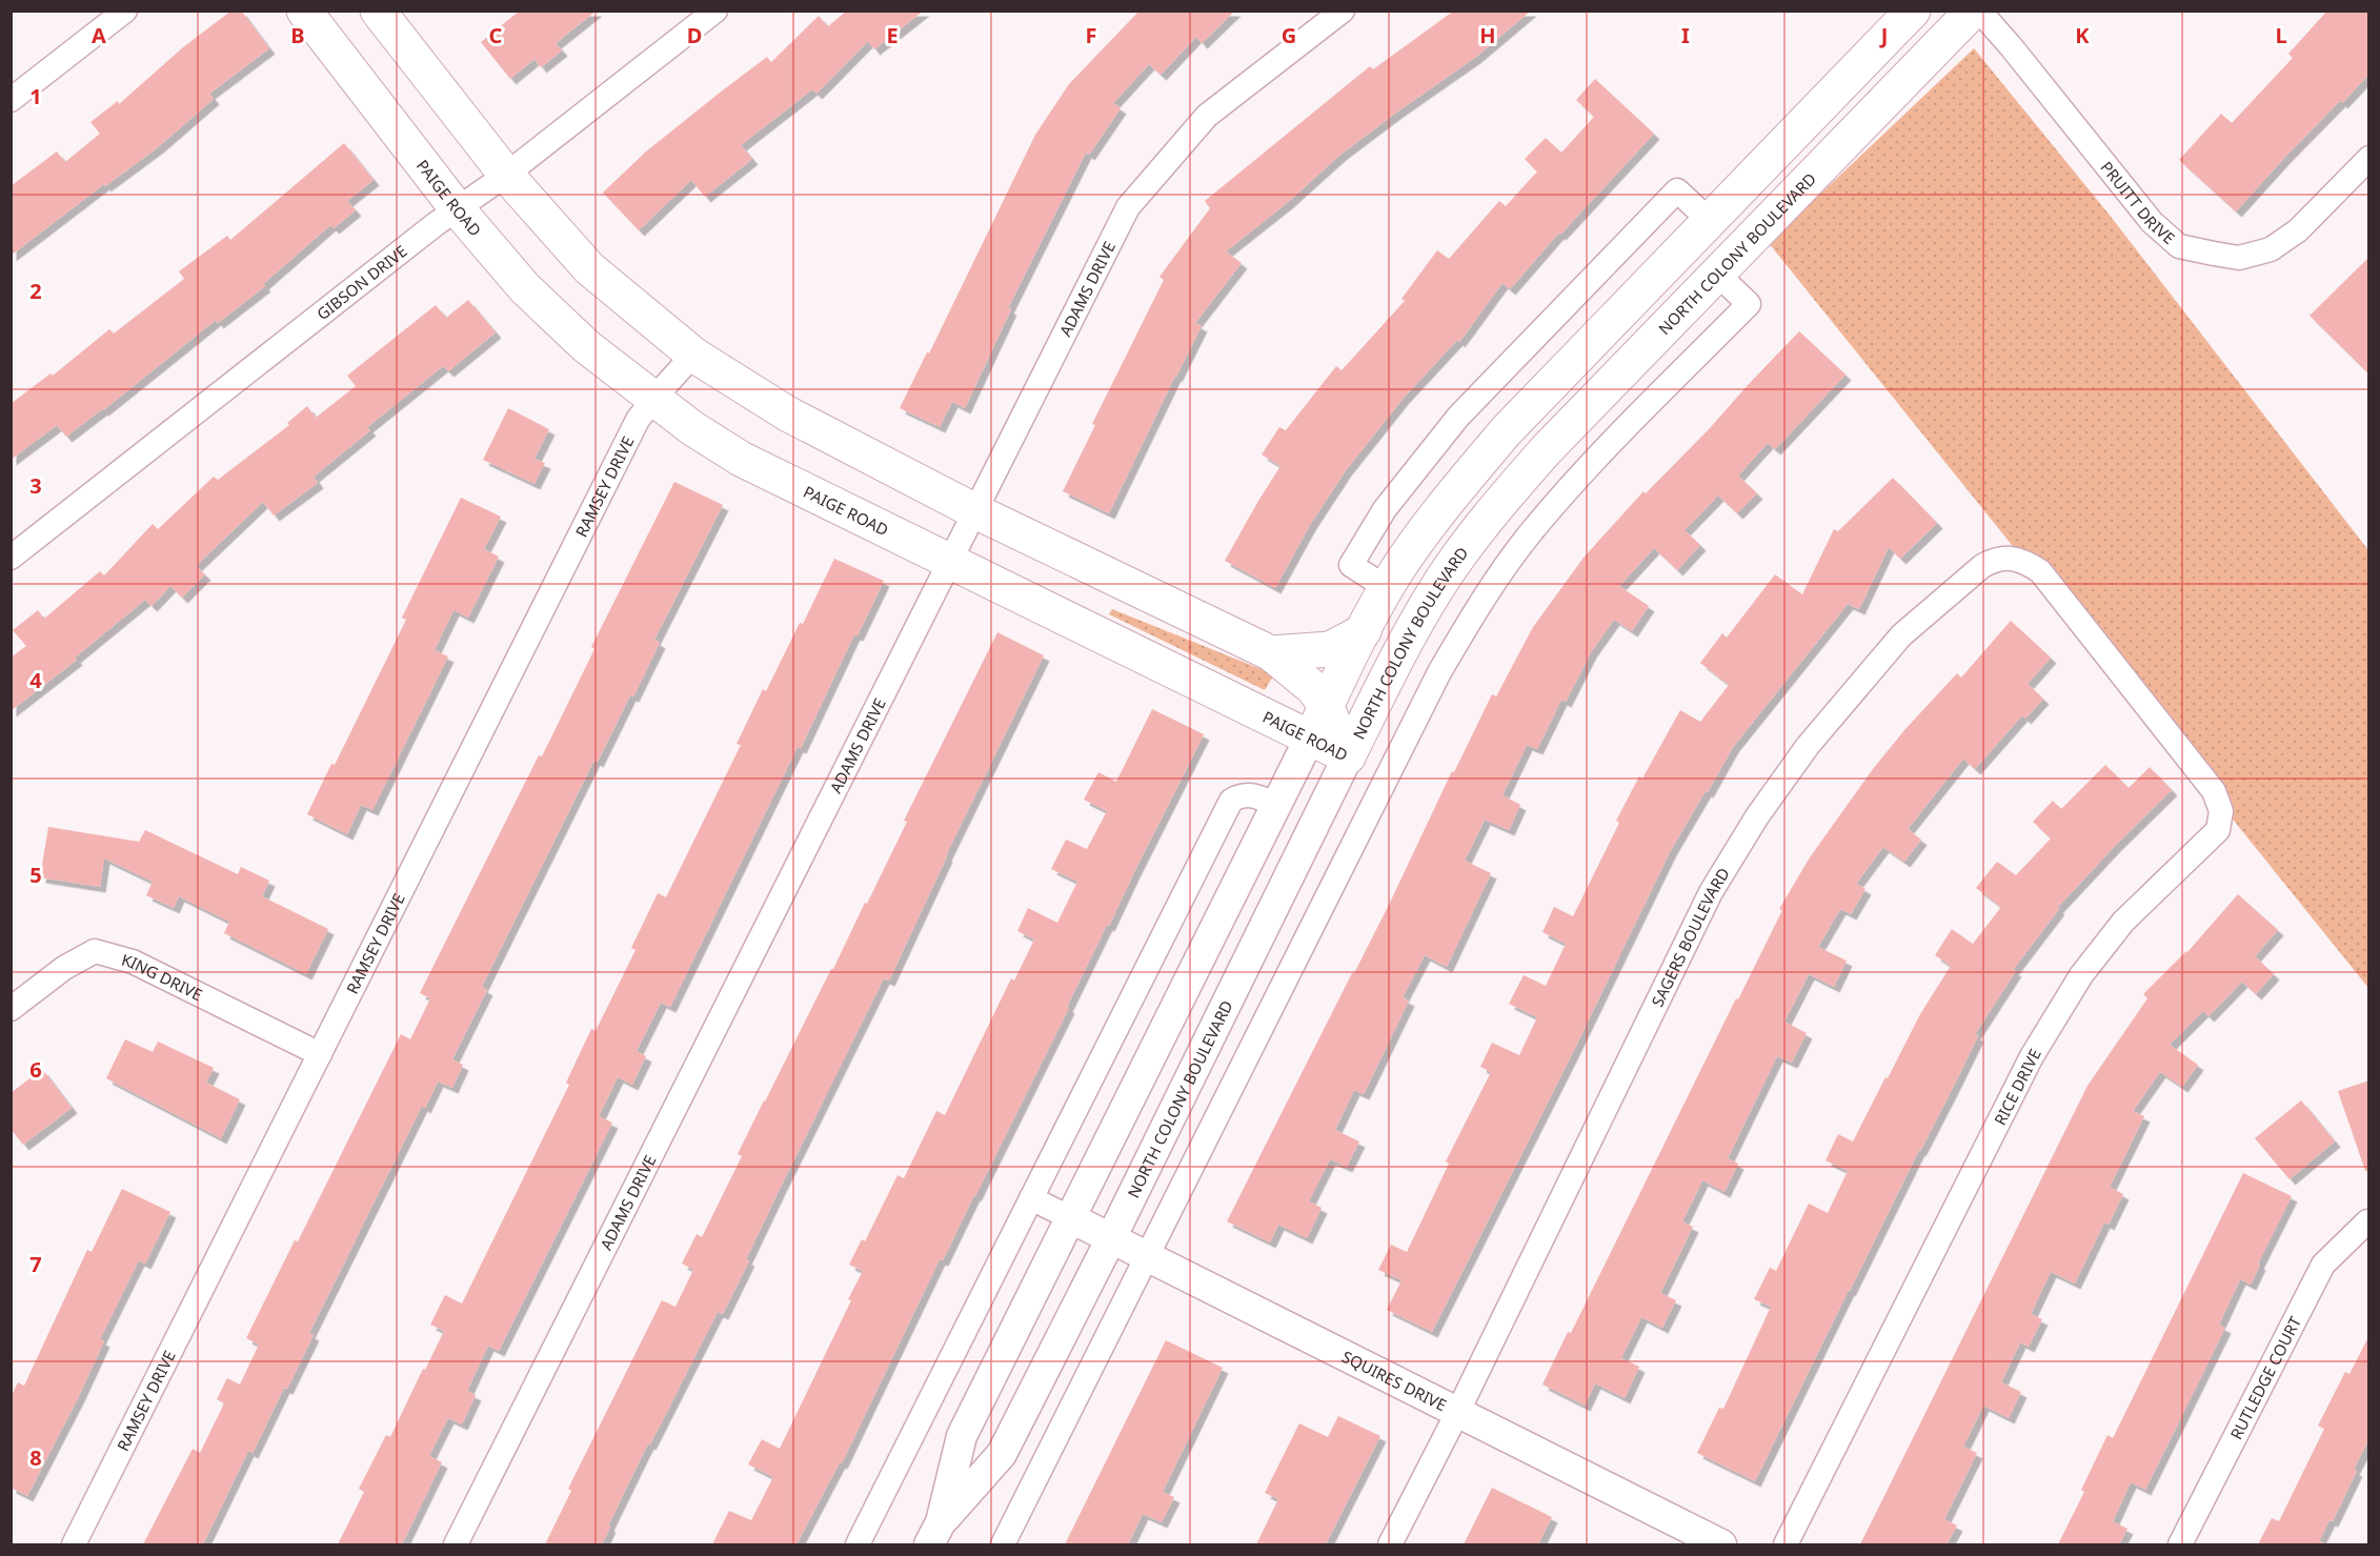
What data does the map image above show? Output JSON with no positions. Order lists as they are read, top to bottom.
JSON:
{
  "streets": {
    "main road": ["PAIGE ROAD", "NORTH COLONY BOULEVARD"],
    "street": [
      "PRUITT DRIVE",
      "GIBSON DRIVE",
      "ADAMS DRIVE",
      "RAMSEY DRIVE",
      "SAGERS BOULEVARD",
      "KING DRIVE",
      "RICE DRIVE",
      "RUTLEDGE COURT",
      "SQUIRES DRIVE"
    ]
  },
  "crossings": [
    ["PAIGE ROAD", "NORTH COLONY BOULEVARD"],
    ["PAIGE ROAD", "GIBSON DRIVE"],
    ["PAIGE ROAD", "ADAMS DRIVE"],
    ["PAIGE ROAD", "RAMSEY DRIVE"],
    ["NORTH COLONY BOULEVARD", "SQUIRES DRIVE"],
    ["RAMSEY DRIVE", "KING DRIVE"],
    ["SAGERS BOULEVARD", "RICE DRIVE"],
    ["SAGERS BOULEVARD", "SQUIRES DRIVE"]
  ],
  "grid": {
    "columns": [
      "A",
      "B",
      "C",
      "D",
      "E",
      "F",
      "G",
      "H",
      "I",
      "J",
      "K",
      "L"
    ],
    "rows": [
      "1",
      "2",
      "3",
      "4",
      "5",
      "6",
      "7",
      "8"
    ]
  }
}
